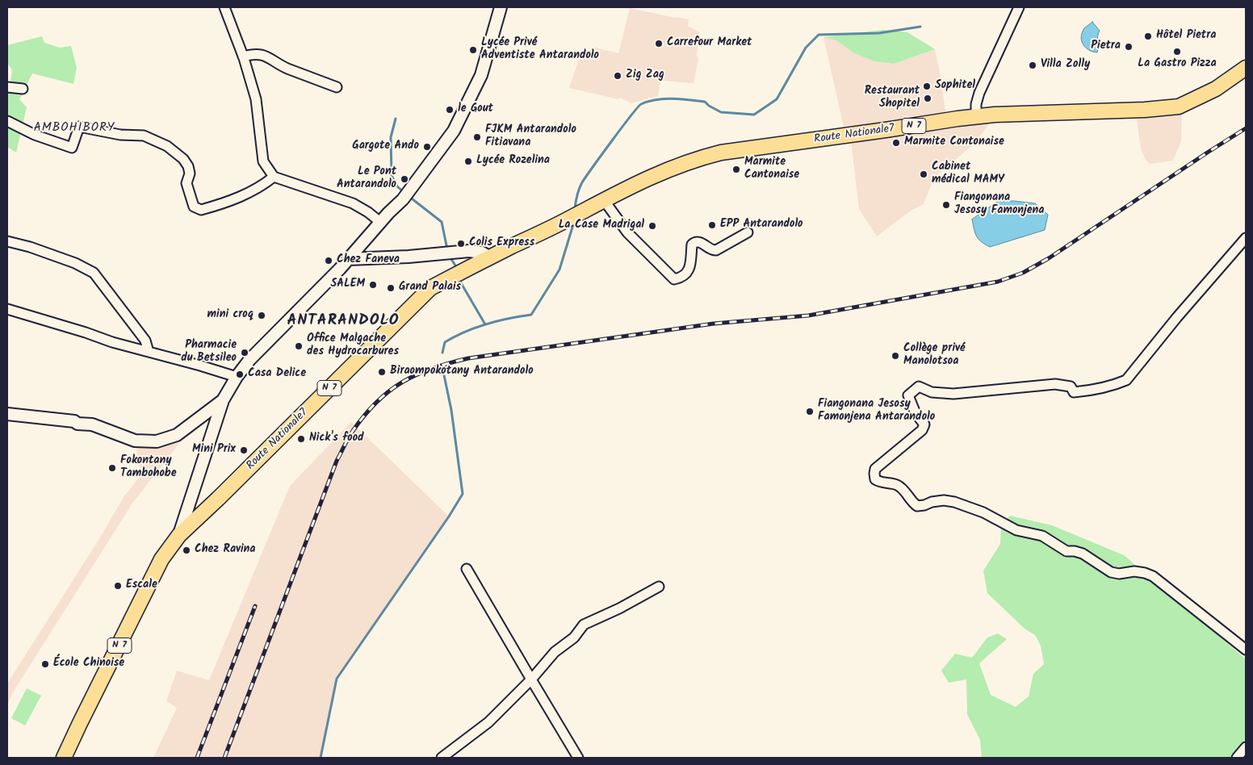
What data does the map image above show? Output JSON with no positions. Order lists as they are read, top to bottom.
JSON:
{
  "streets": {
    "main road": ["N 7", "Route Nationale7"]
  },
  "crossings": [
    ["N 7", "Route Nationale7"]
  ],
  "districts": ["AMBOHIBORY", "ANTARANDOLO"],
  "places": [
    "Hôtel Pietra",
    "Carrefour Market",
    "Pietra",
    "Lycée Privé Adventiste Antarandolo",
    "La Gastro Pizza",
    "Villa Zolly",
    "Zig Zag",
    "Sophitel",
    "Restaurant Shopitel",
    "le Gout",
    "FJKM Antarandolo Fitiavana",
    "Marmite Contonaise",
    "Gargote Ando",
    "Lycée Rozelina",
    "Marmite Cantonaise",
    "Cabinet médical MAMY",
    "Le Pont Antarandolo",
    "Fiangonana Jesosy Famonjena",
    "EPP Antarandolo",
    "La Case Madrigal",
    "Colis Express",
    "Chez Faneva",
    "SALEM",
    "Grand Palais",
    "mini croq",
    "Office Malgache des Hydrocarbures",
    "Pharmacie du Betsileo",
    "Collège privé Manolotsoa",
    "Biraompokotany Antarandolo",
    "Casa Delice",
    "Fiangonana Jesosy Famonjena Antarandolo",
    "Nick's food",
    "Mini Prix",
    "Fokontany Tambohobe",
    "Chez Ravina",
    "Escale",
    "École Chinoise"
  ]
}
